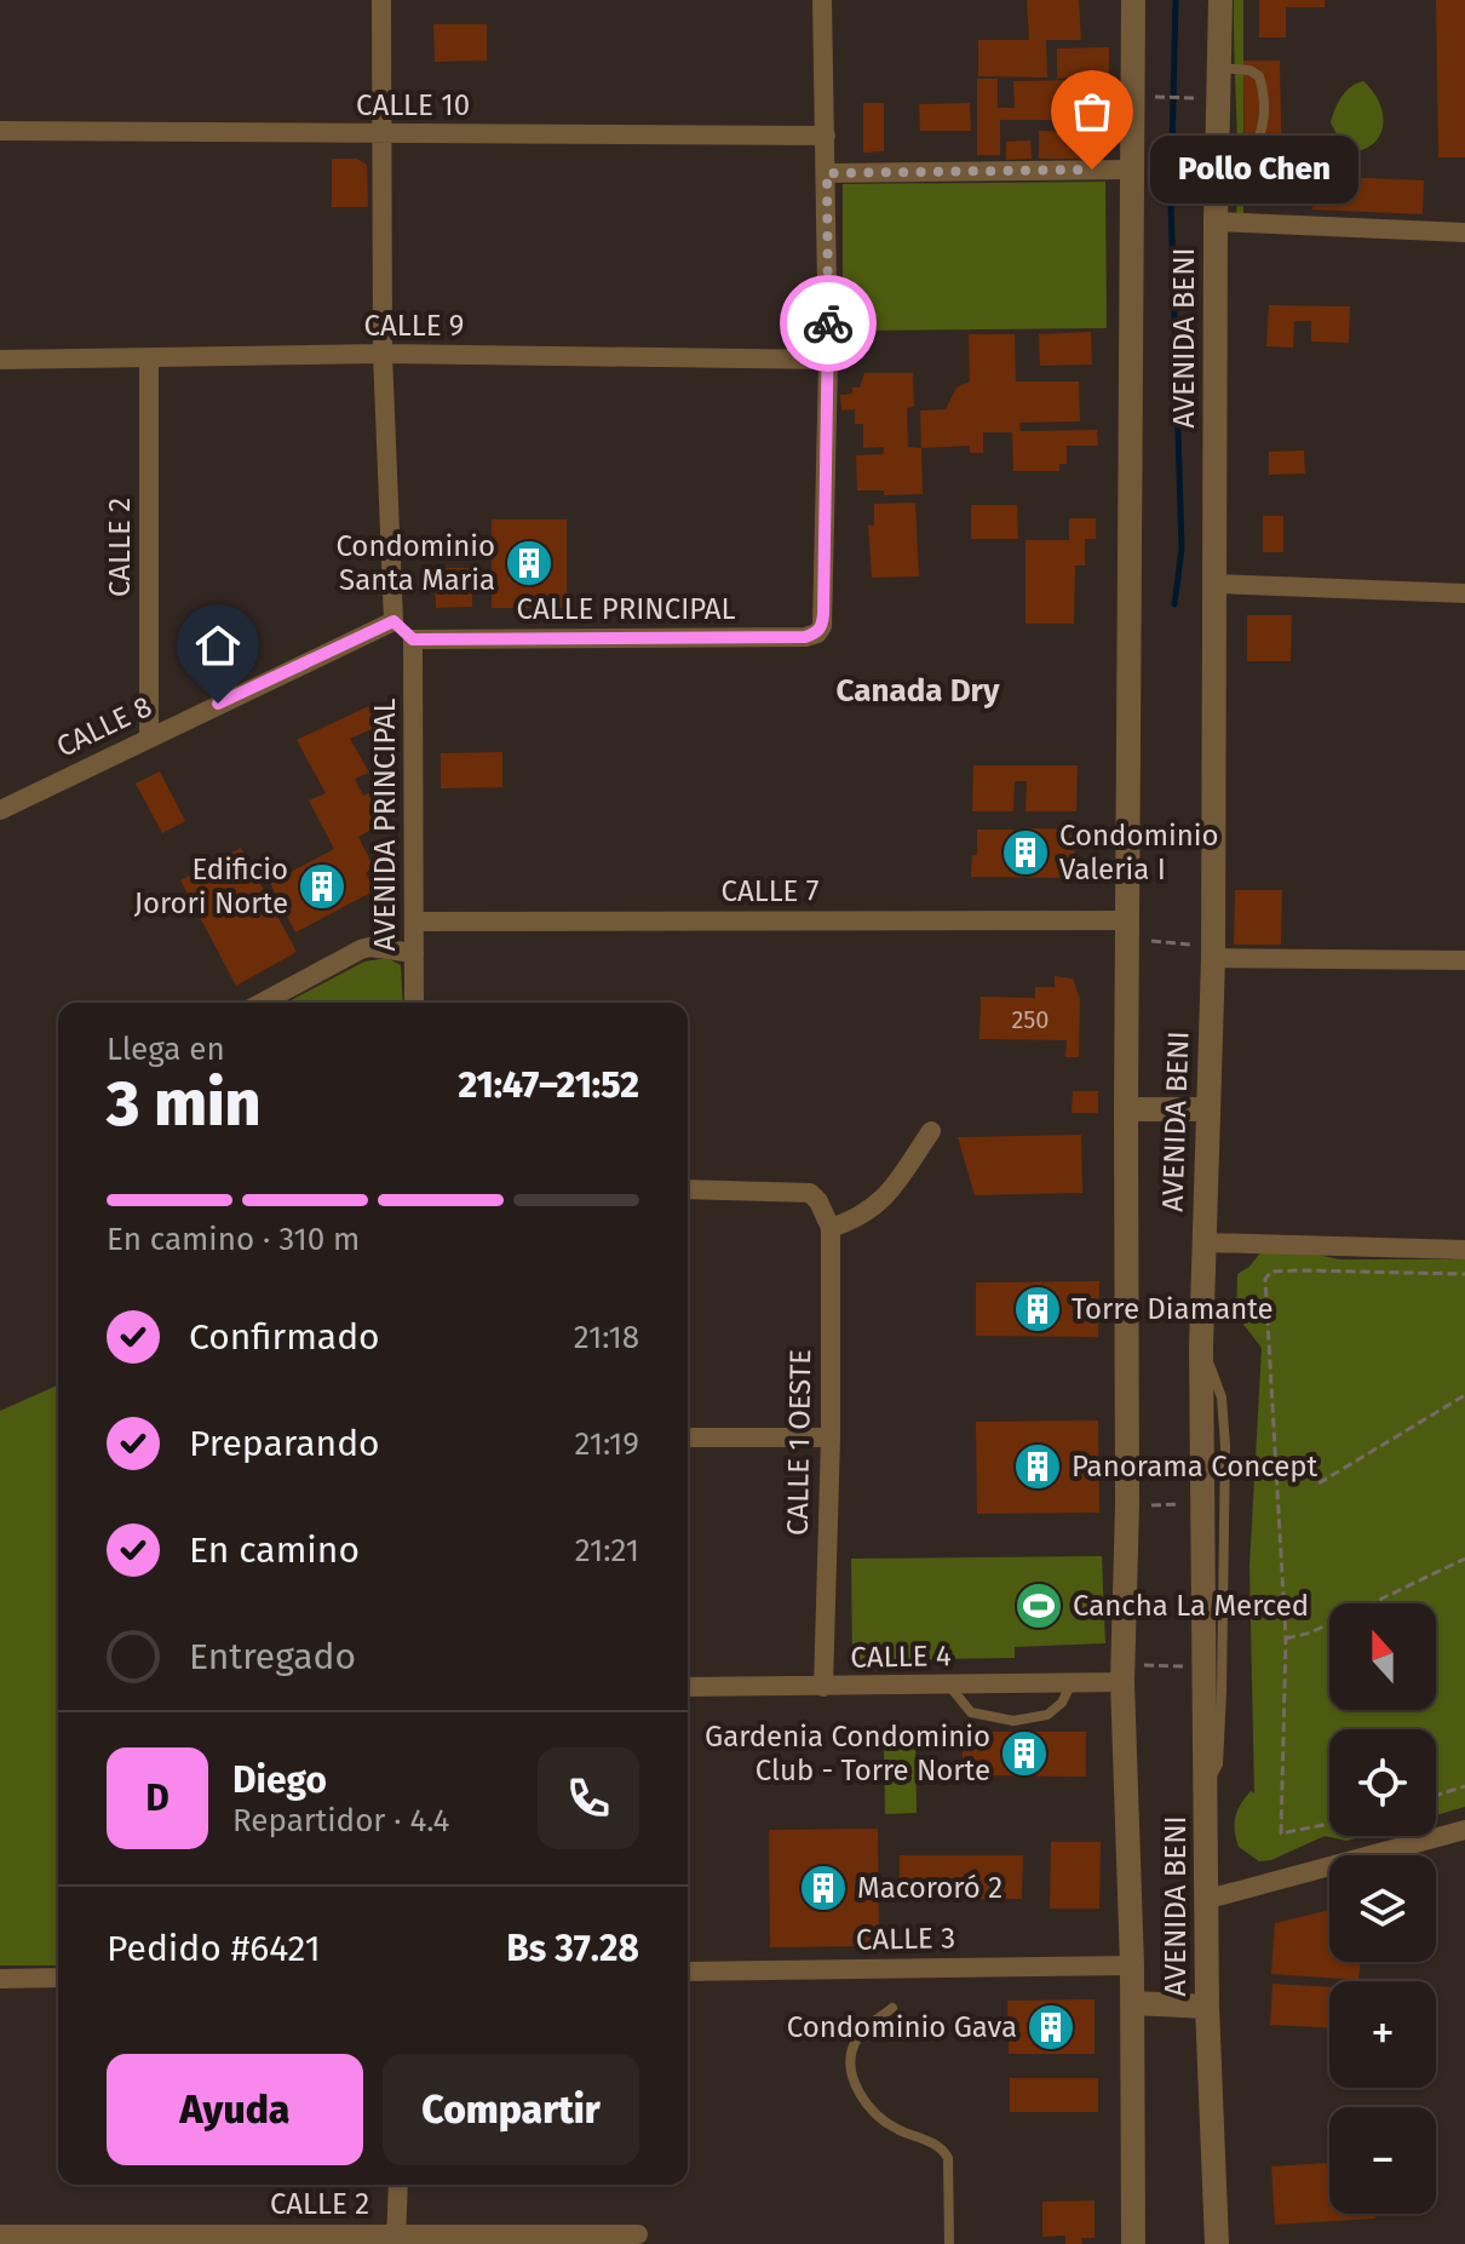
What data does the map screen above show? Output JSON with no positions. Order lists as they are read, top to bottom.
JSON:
{
  "streets": {
    "street": [
      "CALLE 10",
      "CALLE 9",
      "AVENIDA BENI",
      "CALLE 2",
      "CALLE PRINCIPAL",
      "CALLE 8",
      "AVENIDA PRINCIPAL",
      "CALLE 7",
      "CALLE 1 OESTE",
      "CALLE 4",
      "CALLE 3"
    ]
  },
  "crossings": [
    ["CALLE 9", "CALLE 2"],
    ["CALLE 9", "CALLE PRINCIPAL"],
    ["AVENIDA BENI", "CALLE 7"],
    ["AVENIDA BENI", "CALLE 4"],
    ["AVENIDA BENI", "CALLE 3"],
    ["CALLE 2", "CALLE 8"],
    ["CALLE PRINCIPAL", "AVENIDA PRINCIPAL"],
    ["AVENIDA PRINCIPAL", "CALLE 7"],
    ["CALLE 1 OESTE", "CALLE 4"]
  ],
  "districts": ["Canada Dry"],
  "places": {
    "other": ["Pollo Chen"],
    "building": [
      "Condominio Santa Maria",
      "Condominio Valeria I",
      "Edificio Jorori Norte",
      "Torre Diamante",
      "Panorama Concept",
      "Gardenia Condominio Club - Torre Norte",
      "Macororó 2",
      "Condominio Gava"
    ],
    "sports": ["Cancha La Merced"]
  },
  "house_numbers": ["250"],
  "north": "top",
  "page": {
    "bubble": "Pollo Chen",
    "heading": ["3 min", "Llega en", "21:47–21:52"],
    "panel": [
      "Diego",
      "Repartidor · 4.4",
      "Pedido #6421",
      "Bs 37.28"
    ],
    "bar": "En camino · 310 m",
    "list": [
      ["Confirmado", "21:18"],
      ["Preparando", "21:19"],
      ["En camino", "21:21"],
      "Entregado"
    ],
    "map_buttons": ["+", "−"],
    "round": "D",
    "buttons": ["Ayuda", "Compartir"]
  }
}
